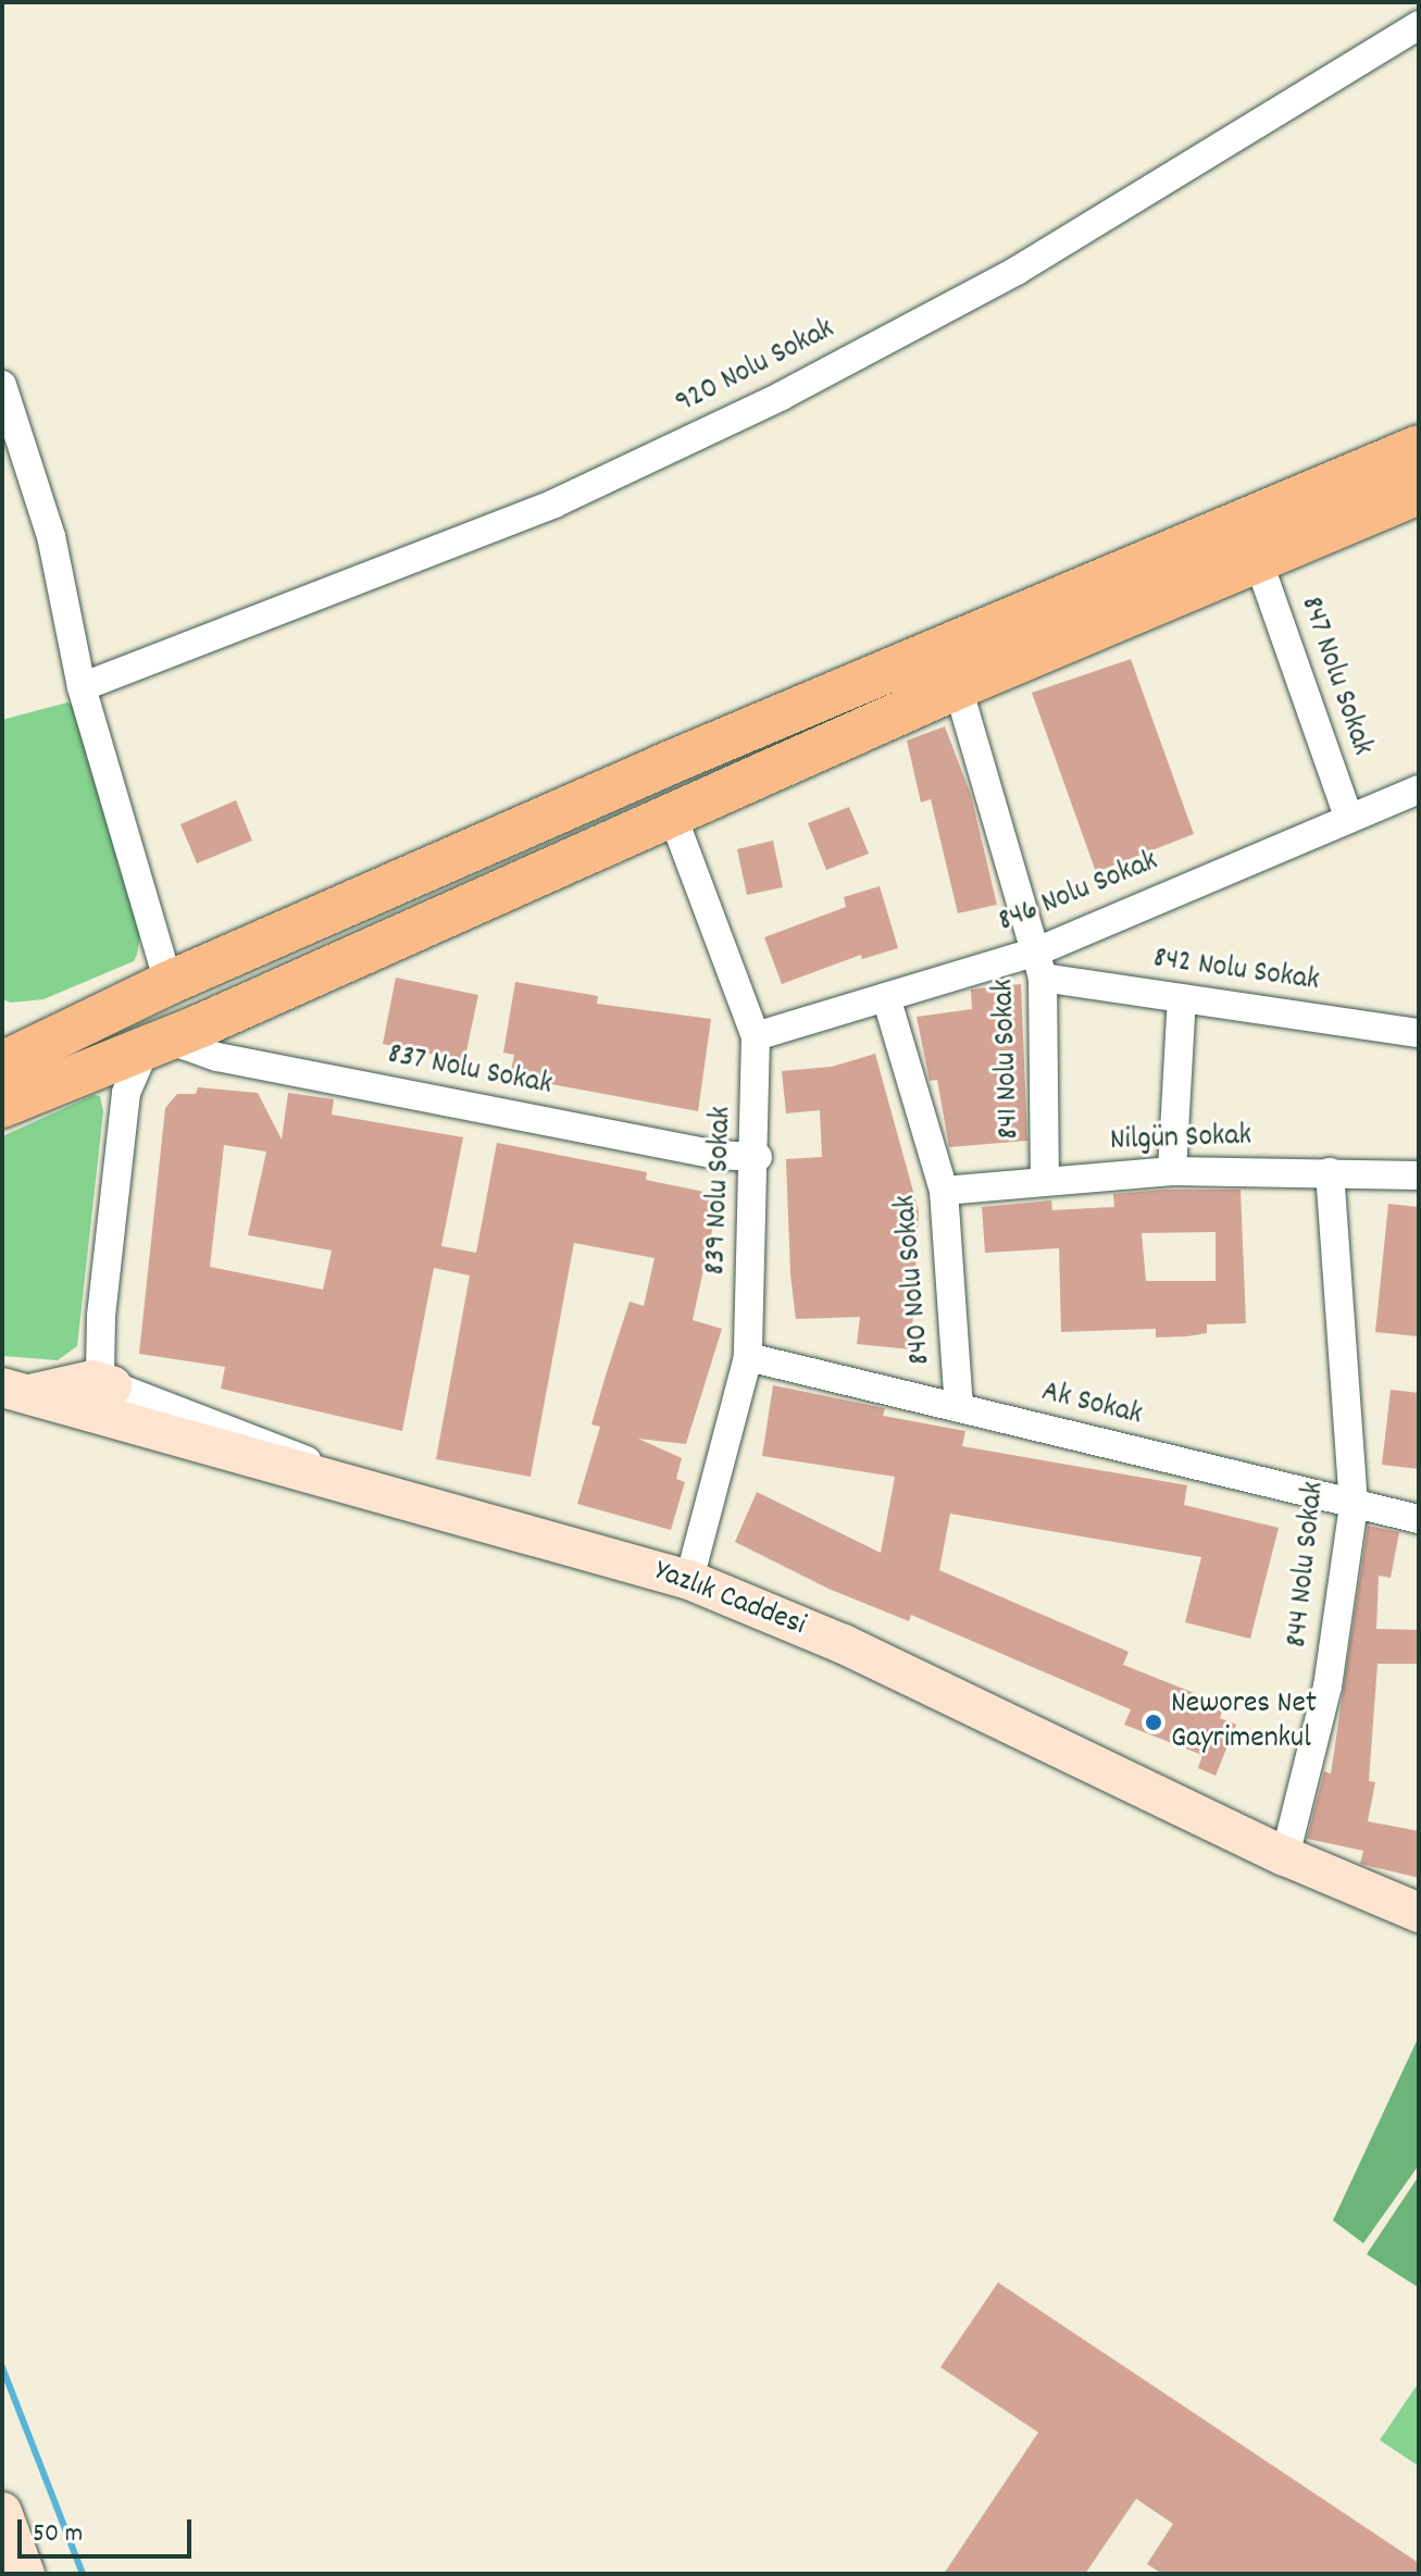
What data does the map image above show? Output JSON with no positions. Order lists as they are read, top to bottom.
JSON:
{
  "streets": {
    "main road": ["Yazlık Caddesi"],
    "street": [
      "920 Nolu Sokak",
      "847 Nolu Sokak",
      "846 Nolu Sokak",
      "842 Nolu Sokak",
      "841 Nolu Sokak",
      "837 Nolu Sokak",
      "Nilgün Sokak",
      "839 Nolu Sokak",
      "840 Nolu Sokak",
      "Ak Sokak",
      "844 Nolu Sokak"
    ]
  },
  "crossings": [
    ["847 Nolu Sokak", "846 Nolu Sokak"],
    ["846 Nolu Sokak", "842 Nolu Sokak"],
    ["846 Nolu Sokak", "841 Nolu Sokak"],
    ["846 Nolu Sokak", "839 Nolu Sokak"],
    ["846 Nolu Sokak", "840 Nolu Sokak"],
    ["842 Nolu Sokak", "841 Nolu Sokak"],
    ["841 Nolu Sokak", "Nilgün Sokak"],
    ["837 Nolu Sokak", "839 Nolu Sokak"],
    ["Nilgün Sokak", "840 Nolu Sokak"],
    ["Nilgün Sokak", "844 Nolu Sokak"],
    ["839 Nolu Sokak", "Ak Sokak"],
    ["839 Nolu Sokak", "Yazlık Caddesi"],
    ["840 Nolu Sokak", "Ak Sokak"],
    ["Ak Sokak", "844 Nolu Sokak"],
    ["844 Nolu Sokak", "Yazlık Caddesi"]
  ],
  "places": ["Newores Net Gayrimenkul"],
  "scale_bar": "50 m"
}
